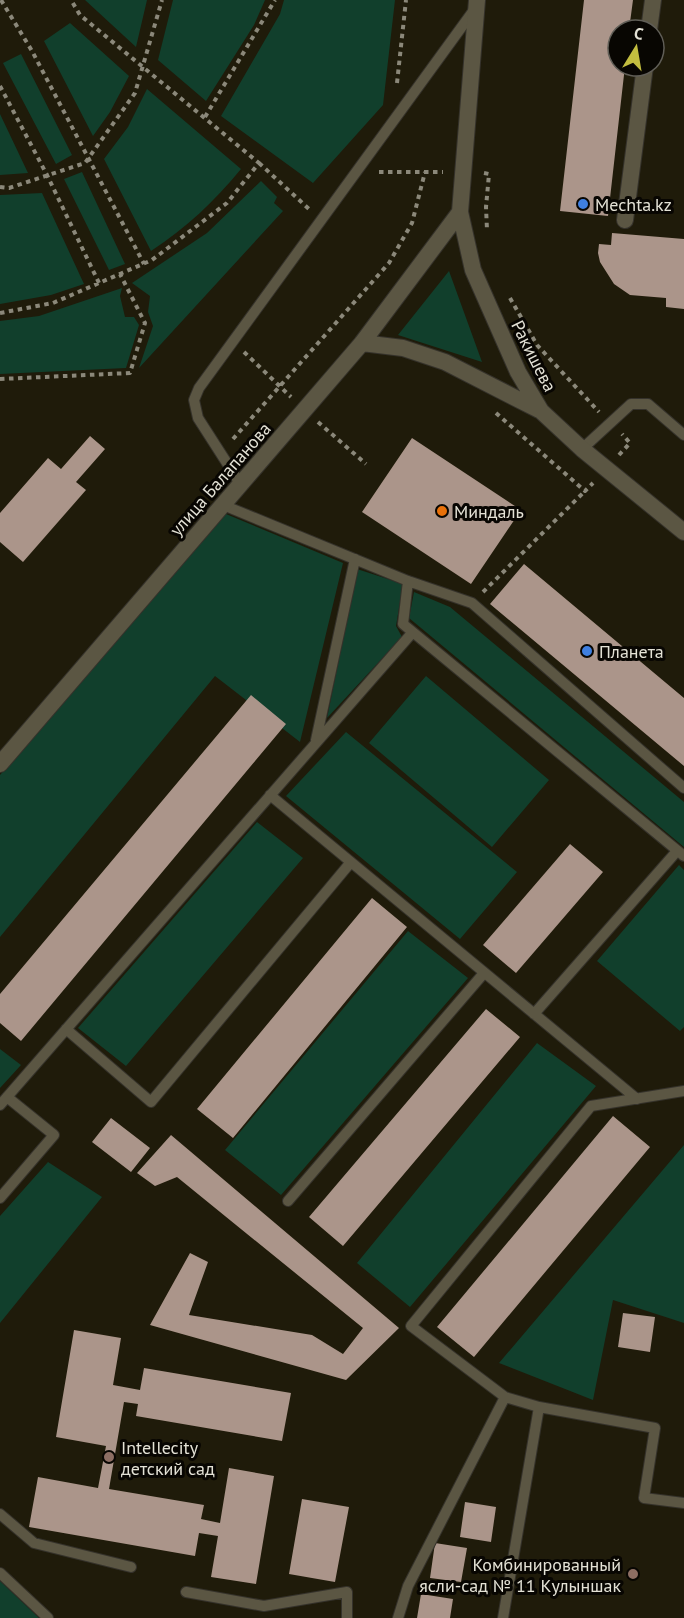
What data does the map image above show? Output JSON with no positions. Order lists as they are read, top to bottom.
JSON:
{
  "streets": {
    "street": ["Ракишева", "улица Балапанова"]
  },
  "crossings": [
    ["Ракишева", "улица Балапанова"]
  ],
  "places": [
    "Mechta.kz",
    "Миндаль",
    "Планета",
    "Intellecity детский сад",
    "Комбинированный ясли-сад № 11 Кулыншак"
  ],
  "north": "top"
}
